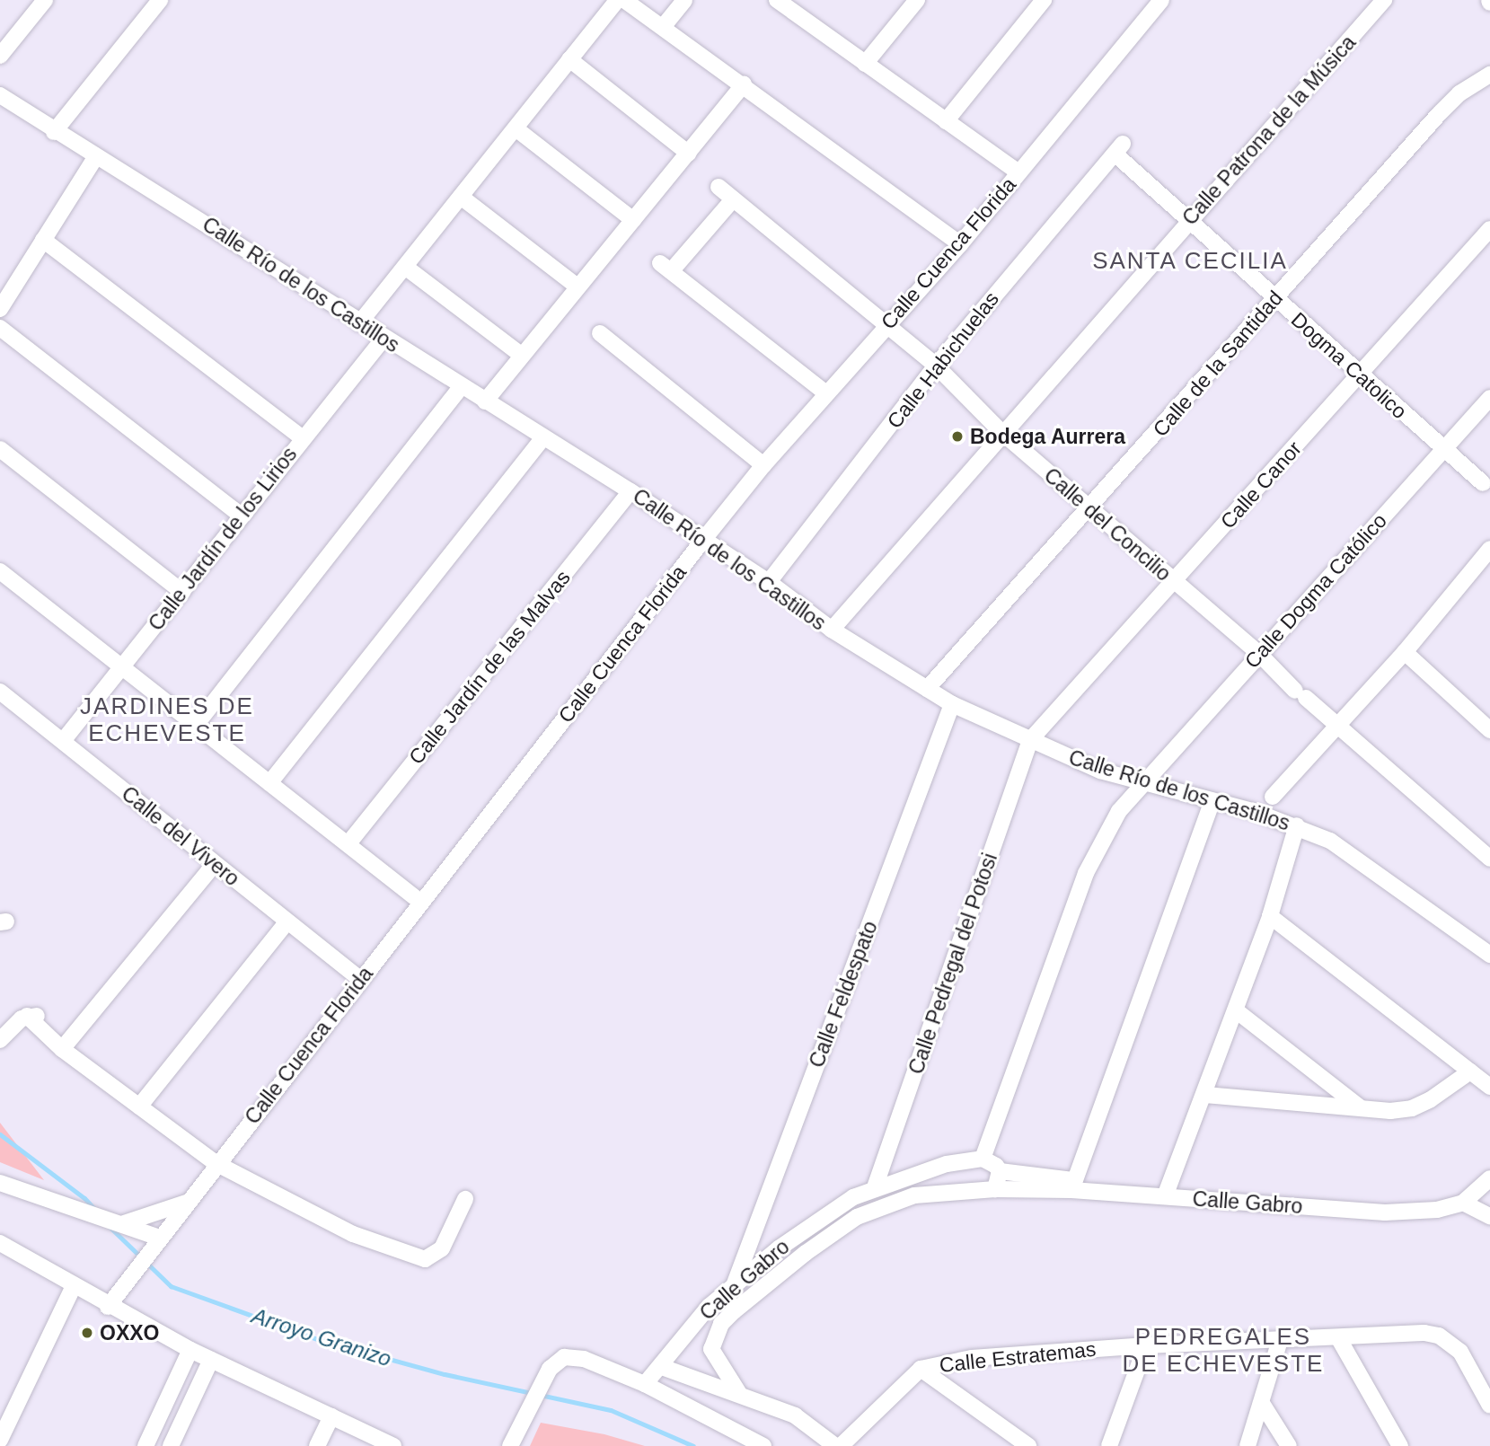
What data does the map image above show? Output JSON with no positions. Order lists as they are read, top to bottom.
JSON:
{
  "streets": {
    "street": [
      "Calle Patrona de la Música",
      "Calle Cuenca Florida",
      "Calle Río de los Castillos",
      "Calle Habichuelas",
      "Calle de la Santidad",
      "Dogma Catolico",
      "Calle Canor",
      "Calle del Concilio",
      "Calle Jardín de los Lirios",
      "Calle Dogma Católico",
      "Calle Jardín de las Malvas",
      "Calle del Vivero",
      "Calle Pedregal del Potosi",
      "Calle Feldespato",
      "Calle Gabro",
      "Calle Estratemas"
    ]
  },
  "crossings": [
    ["Calle Patrona de la Música", "Calle Río de los Castillos"],
    ["Calle Patrona de la Música", "Dogma Catolico"],
    ["Calle Patrona de la Música", "Calle del Concilio"],
    ["Calle Cuenca Florida", "Calle Río de los Castillos"],
    ["Calle Cuenca Florida", "Calle del Concilio"],
    ["Calle Cuenca Florida", "Calle del Vivero"],
    ["Calle Río de los Castillos", "Calle Habichuelas"],
    ["Calle Río de los Castillos", "Calle de la Santidad"],
    ["Calle Río de los Castillos", "Calle Canor"],
    ["Calle Río de los Castillos", "Calle Jardín de los Lirios"],
    ["Calle Río de los Castillos", "Calle Dogma Católico"],
    ["Calle Río de los Castillos", "Calle Jardín de las Malvas"],
    ["Calle Río de los Castillos", "Calle Pedregal del Potosi"],
    ["Calle Río de los Castillos", "Calle Feldespato"],
    ["Calle Habichuelas", "Dogma Catolico"],
    ["Calle Habichuelas", "Calle del Concilio"],
    ["Calle de la Santidad", "Dogma Catolico"],
    ["Calle de la Santidad", "Calle del Concilio"],
    ["Dogma Catolico", "Calle Canor"],
    ["Dogma Catolico", "Calle Dogma Católico"],
    ["Calle Canor", "Calle del Concilio"],
    ["Calle Canor", "Calle Pedregal del Potosi"],
    ["Calle del Concilio", "Calle Dogma Católico"],
    ["Calle Jardín de los Lirios", "Calle del Vivero"],
    ["Calle Dogma Católico", "Calle Gabro"],
    ["Calle Pedregal del Potosi", "Calle Gabro"],
    ["Calle Feldespato", "Calle Gabro"]
  ],
  "districts": ["SANTA CECILIA", "JARDINES DE ECHEVESTE", "PEDREGALES DE ECHEVESTE"],
  "water": ["Arroyo Granizo"],
  "places": ["Bodega Aurrera", "OXXO"]
}
